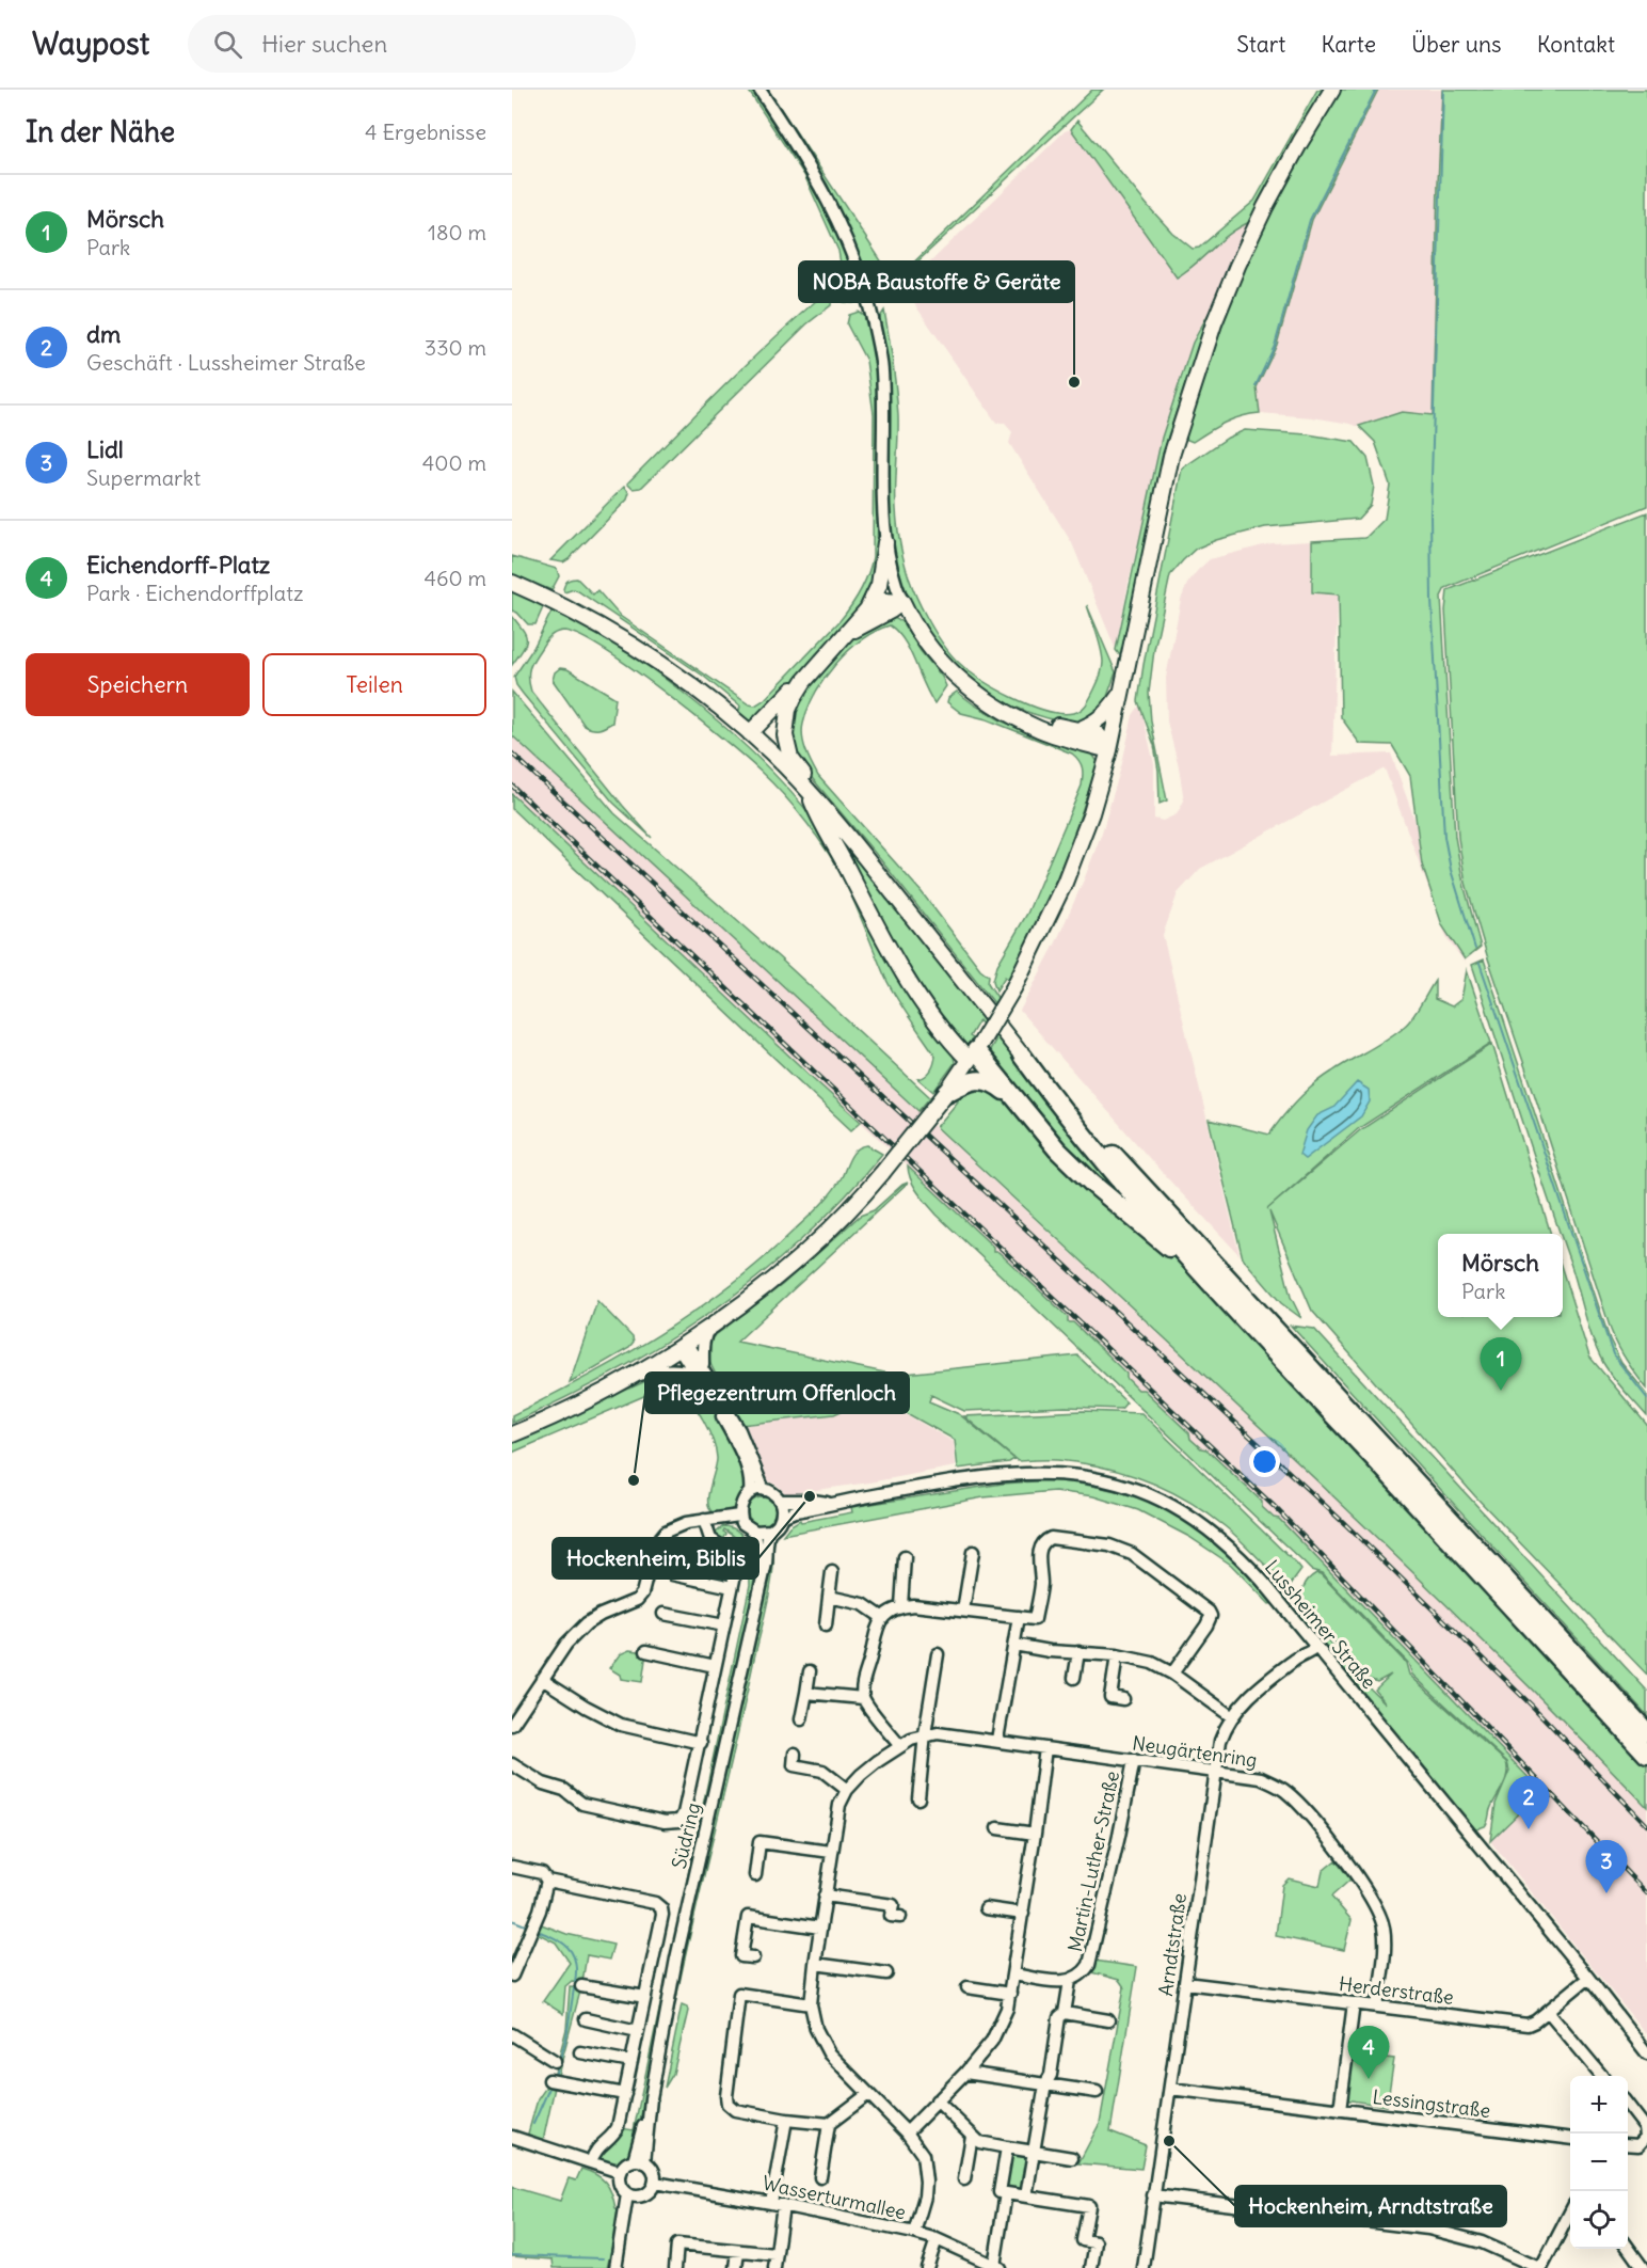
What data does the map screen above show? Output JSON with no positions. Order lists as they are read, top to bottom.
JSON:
{
  "streets": {
    "street": [
      "Lussheimer Straße",
      "Neugärtenring",
      "Südring",
      "Martin-Luther-Straße",
      "Arndtstraße",
      "Herderstraße",
      "Lessingstraße",
      "Wasserturmallee"
    ]
  },
  "crossings": [
    ["Lussheimer Straße", "Südring"],
    ["Lussheimer Straße", "Arndtstraße"],
    ["Lussheimer Straße", "Herderstraße"],
    ["Neugärtenring", "Martin-Luther-Straße"],
    ["Neugärtenring", "Arndtstraße"],
    ["Neugärtenring", "Herderstraße"],
    ["Neugärtenring", "Wasserturmallee"],
    ["Südring", "Wasserturmallee"],
    ["Arndtstraße", "Herderstraße"],
    ["Arndtstraße", "Lessingstraße"]
  ],
  "places": [
    "NOBA Baustoffe & Geräte",
    "Pflegezentrum Offenloch",
    "Hockenheim, Biblis",
    "Hockenheim, Arndtstraße"
  ],
  "page": {
    "header": "Waypost",
    "search": "Hier suchen",
    "nav": [
      "Start",
      "Karte",
      "Über uns",
      "Kontakt"
    ],
    "heading": ["In der Nähe", "4 Ergebnisse"],
    "list": [
      {
        "mark": "1",
        "name": "Mörsch",
        "note": "Park",
        "value": "180 m"
      },
      {
        "mark": "2",
        "name": "dm",
        "note": "Geschäft · Lussheimer Straße",
        "value": "330 m"
      },
      {
        "mark": "3",
        "name": "Lidl",
        "note": "Supermarkt",
        "value": "400 m"
      },
      {
        "mark": "4",
        "name": "Eichendorff-Platz",
        "note": "Park · Eichendorffplatz",
        "value": "460 m"
      }
    ],
    "buttons": ["Speichern", "Teilen"],
    "popup": ["Mörsch", "Park"],
    "pins": [
      "1",
      "2",
      "3",
      "4"
    ],
    "map_buttons": ["+", "−"]
  }
}
